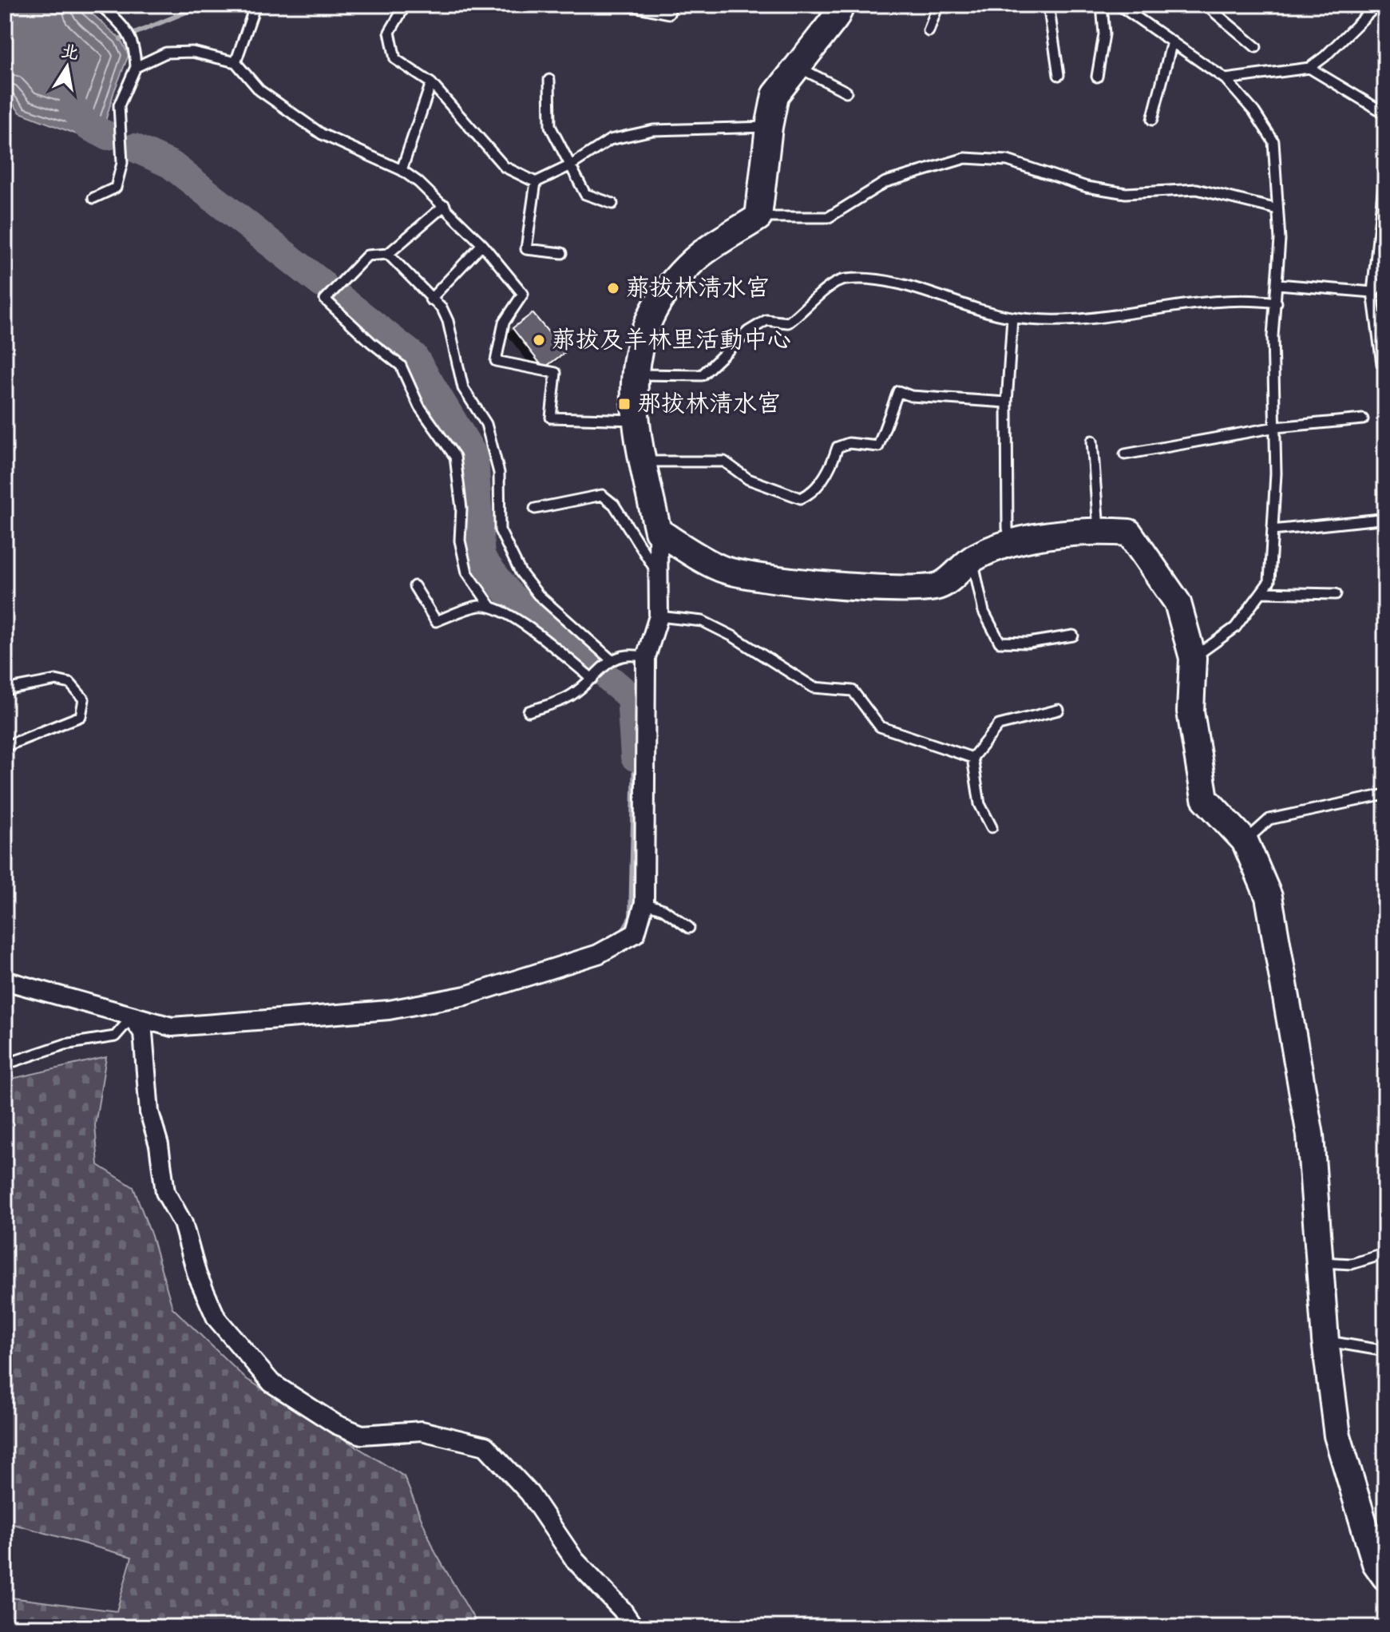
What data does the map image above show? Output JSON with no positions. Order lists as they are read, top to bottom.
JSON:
{
  "places": {
    "other": ["𦰡拔林清水宮", "𦰡拔及羊林里活動中心"],
    "transit": ["那拔林清水宮"]
  },
  "north": "top"
}
